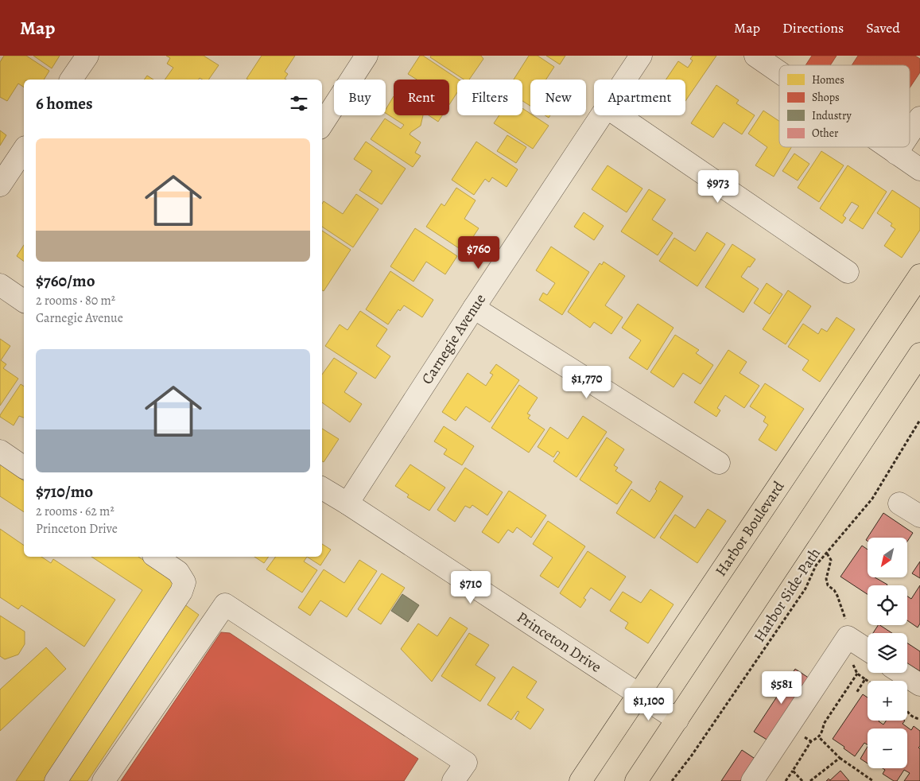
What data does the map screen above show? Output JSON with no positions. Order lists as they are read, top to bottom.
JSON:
{
  "streets": {
    "main road": ["Harbor Boulevard"],
    "street": ["Carnegie Avenue", "Princeton Drive"],
    "path": ["Harbor Side-Path"]
  },
  "crossings": [
    ["Carnegie Avenue", "Princeton Drive"],
    ["Harbor Boulevard", "Princeton Drive"]
  ],
  "legend": [
    "Homes",
    "Shops",
    "Industry",
    "Other"
  ],
  "north": "bottom left",
  "page": {
    "header": "Map",
    "nav": ["Map", "Directions", "Saved"],
    "chip": [
      "Buy",
      "Rent",
      "Filters",
      "New",
      "Apartment"
    ],
    "heading": "6 homes",
    "list": [
      {
        "name": "$760/mo",
        "note": "2 rooms · 80 m² · Carnegie Avenue"
      },
      {
        "name": "$710/mo",
        "note": "2 rooms · 62 m² · Princeton Drive"
      }
    ],
    "price": [
      "$973",
      "$760",
      "$1,770",
      "$710",
      "$581",
      "$1,100"
    ],
    "map_buttons": ["+", "−"]
  }
}
